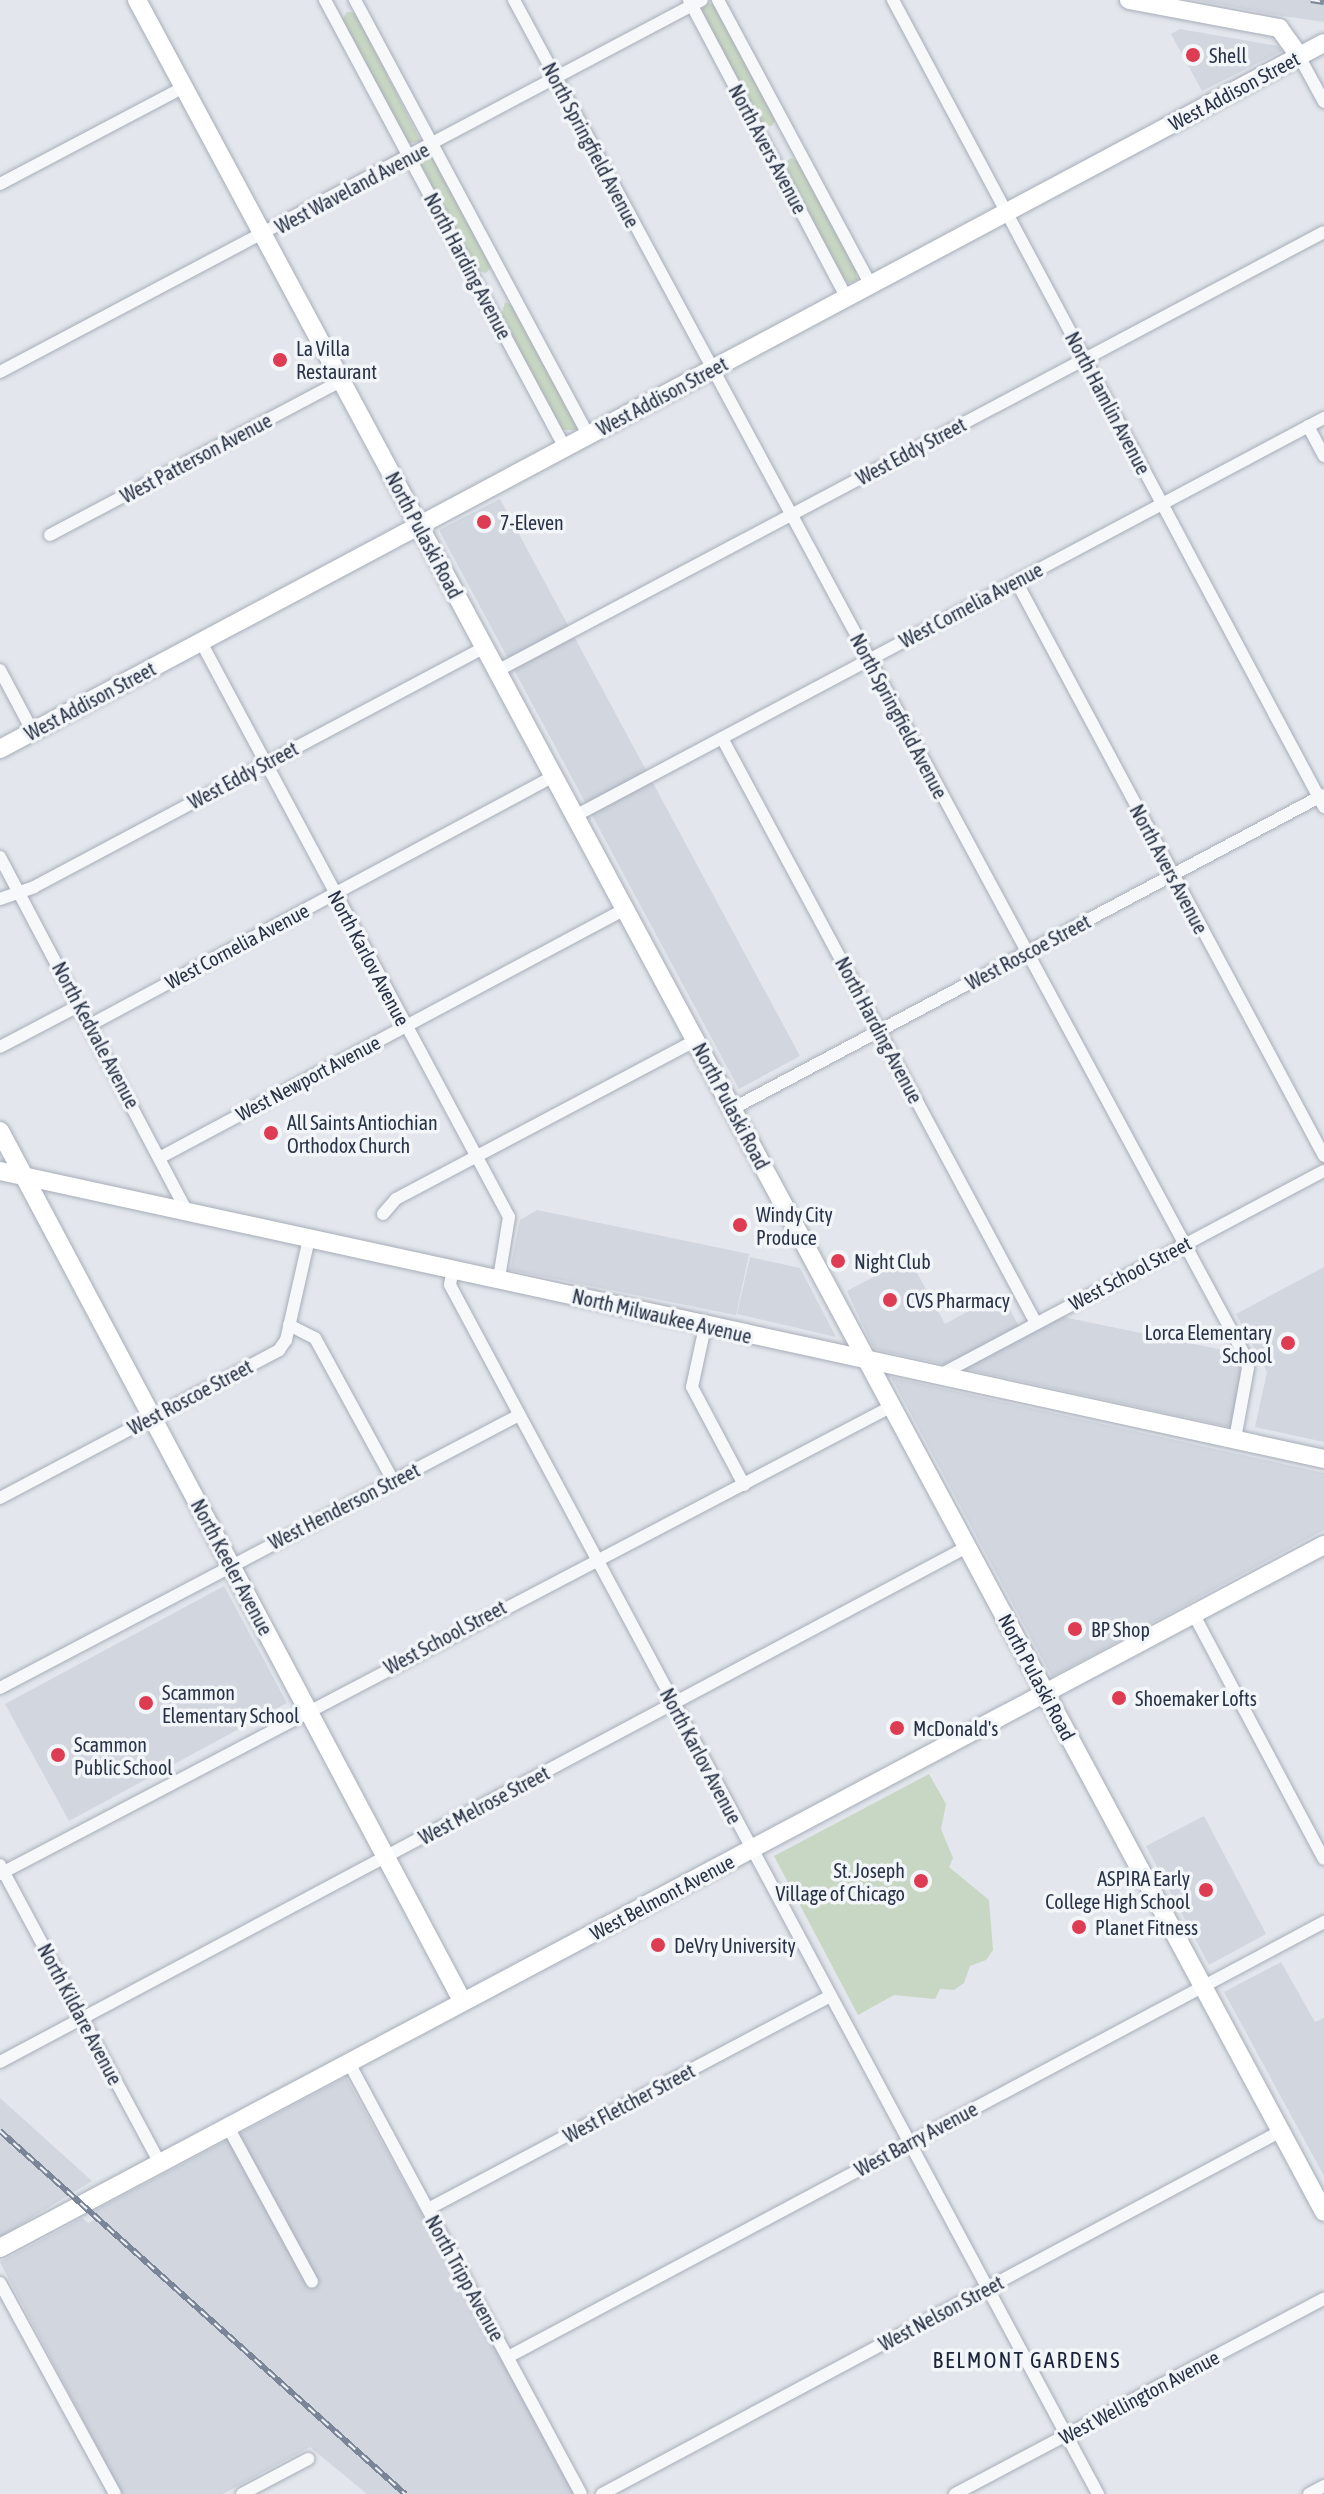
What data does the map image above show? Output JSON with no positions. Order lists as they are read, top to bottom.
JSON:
{
  "streets": {
    "main road": [
      "West Addison Street",
      "North Pulaski Road",
      "North Milwaukee Avenue",
      "North Keeler Avenue",
      "West Belmont Avenue"
    ],
    "street": [
      "North Springfield Avenue",
      "North Avers Avenue",
      "West Waveland Avenue",
      "North Harding Avenue",
      "North Hamlin Avenue",
      "West Eddy Street",
      "West Patterson Avenue",
      "West Cornelia Avenue",
      "West Roscoe Street",
      "North Karlov Avenue",
      "North Kedvale Avenue",
      "West Newport Avenue",
      "West School Street",
      "West Henderson Street",
      "West Melrose Street",
      "North Kildare Avenue",
      "West Fletcher Street",
      "West Barry Avenue",
      "North Tripp Avenue",
      "West Nelson Street",
      "West Wellington Avenue"
    ]
  },
  "crossings": [
    ["West Addison Street", "North Springfield Avenue"],
    ["West Addison Street", "North Avers Avenue"],
    ["West Addison Street", "North Harding Avenue"],
    ["West Addison Street", "North Hamlin Avenue"],
    ["West Addison Street", "North Pulaski Road"],
    ["West Addison Street", "North Karlov Avenue"],
    ["North Springfield Avenue", "West Waveland Avenue"],
    ["North Springfield Avenue", "West Eddy Street"],
    ["North Springfield Avenue", "West Cornelia Avenue"],
    ["North Springfield Avenue", "West Roscoe Street"],
    ["North Springfield Avenue", "West School Street"],
    ["North Springfield Avenue", "North Milwaukee Avenue"],
    ["North Avers Avenue", "West Waveland Avenue"],
    ["North Avers Avenue", "West Cornelia Avenue"],
    ["North Avers Avenue", "West Roscoe Street"],
    ["West Waveland Avenue", "North Harding Avenue"],
    ["West Waveland Avenue", "North Pulaski Road"],
    ["North Harding Avenue", "West Cornelia Avenue"],
    ["North Harding Avenue", "West Roscoe Street"],
    ["North Harding Avenue", "West School Street"],
    ["North Hamlin Avenue", "West Eddy Street"],
    ["North Hamlin Avenue", "West Cornelia Avenue"],
    ["North Hamlin Avenue", "West Roscoe Street"],
    ["West Eddy Street", "North Pulaski Road"],
    ["West Eddy Street", "North Karlov Avenue"],
    ["West Eddy Street", "North Kedvale Avenue"],
    ["West Patterson Avenue", "North Pulaski Road"],
    ["North Pulaski Road", "West Cornelia Avenue"],
    ["North Pulaski Road", "West Roscoe Street"],
    ["North Pulaski Road", "West Newport Avenue"],
    ["North Pulaski Road", "West School Street"],
    ["North Pulaski Road", "North Milwaukee Avenue"],
    ["North Pulaski Road", "West Melrose Street"],
    ["North Pulaski Road", "West Belmont Avenue"],
    ["North Pulaski Road", "West Barry Avenue"],
    ["North Pulaski Road", "West Nelson Street"],
    ["West Cornelia Avenue", "North Karlov Avenue"],
    ["West Cornelia Avenue", "North Kedvale Avenue"],
    ["West Roscoe Street", "North Milwaukee Avenue"],
    ["West Roscoe Street", "North Keeler Avenue"],
    ["North Karlov Avenue", "West Newport Avenue"],
    ["North Karlov Avenue", "West School Street"],
    ["North Karlov Avenue", "North Milwaukee Avenue"],
    ["North Karlov Avenue", "West Henderson Street"],
    ["North Karlov Avenue", "West Melrose Street"],
    ["North Karlov Avenue", "West Belmont Avenue"],
    ["North Karlov Avenue", "West Fletcher Street"],
    ["North Karlov Avenue", "West Barry Avenue"],
    ["North Karlov Avenue", "West Nelson Street"],
    ["North Karlov Avenue", "West Wellington Avenue"],
    ["North Kedvale Avenue", "West Newport Avenue"],
    ["North Kedvale Avenue", "North Milwaukee Avenue"],
    ["West School Street", "North Milwaukee Avenue"],
    ["West School Street", "North Keeler Avenue"],
    ["West School Street", "North Kildare Avenue"],
    ["North Milwaukee Avenue", "North Keeler Avenue"],
    ["West Henderson Street", "North Keeler Avenue"],
    ["North Keeler Avenue", "West Melrose Street"],
    ["North Keeler Avenue", "West Belmont Avenue"],
    ["West Melrose Street", "North Kildare Avenue"],
    ["West Belmont Avenue", "North Kildare Avenue"],
    ["West Belmont Avenue", "North Tripp Avenue"],
    ["West Fletcher Street", "North Tripp Avenue"],
    ["West Barry Avenue", "North Tripp Avenue"]
  ],
  "districts": ["BELMONT GARDENS"],
  "places": [
    "Shell",
    "La Villa Restaurant",
    "7-Eleven",
    "All Saints Antiochian Orthodox Church",
    "Windy City Produce",
    "Night Club",
    "CVS Pharmacy",
    "Lorca Elementary School",
    "BP Shop",
    "Shoemaker Lofts",
    "Scammon Elementary School",
    "McDonald's",
    "Scammon Public School",
    "St. Joseph Village of Chicago",
    "ASPIRA Early College High School",
    "Planet Fitness",
    "DeVry University"
  ]
}
